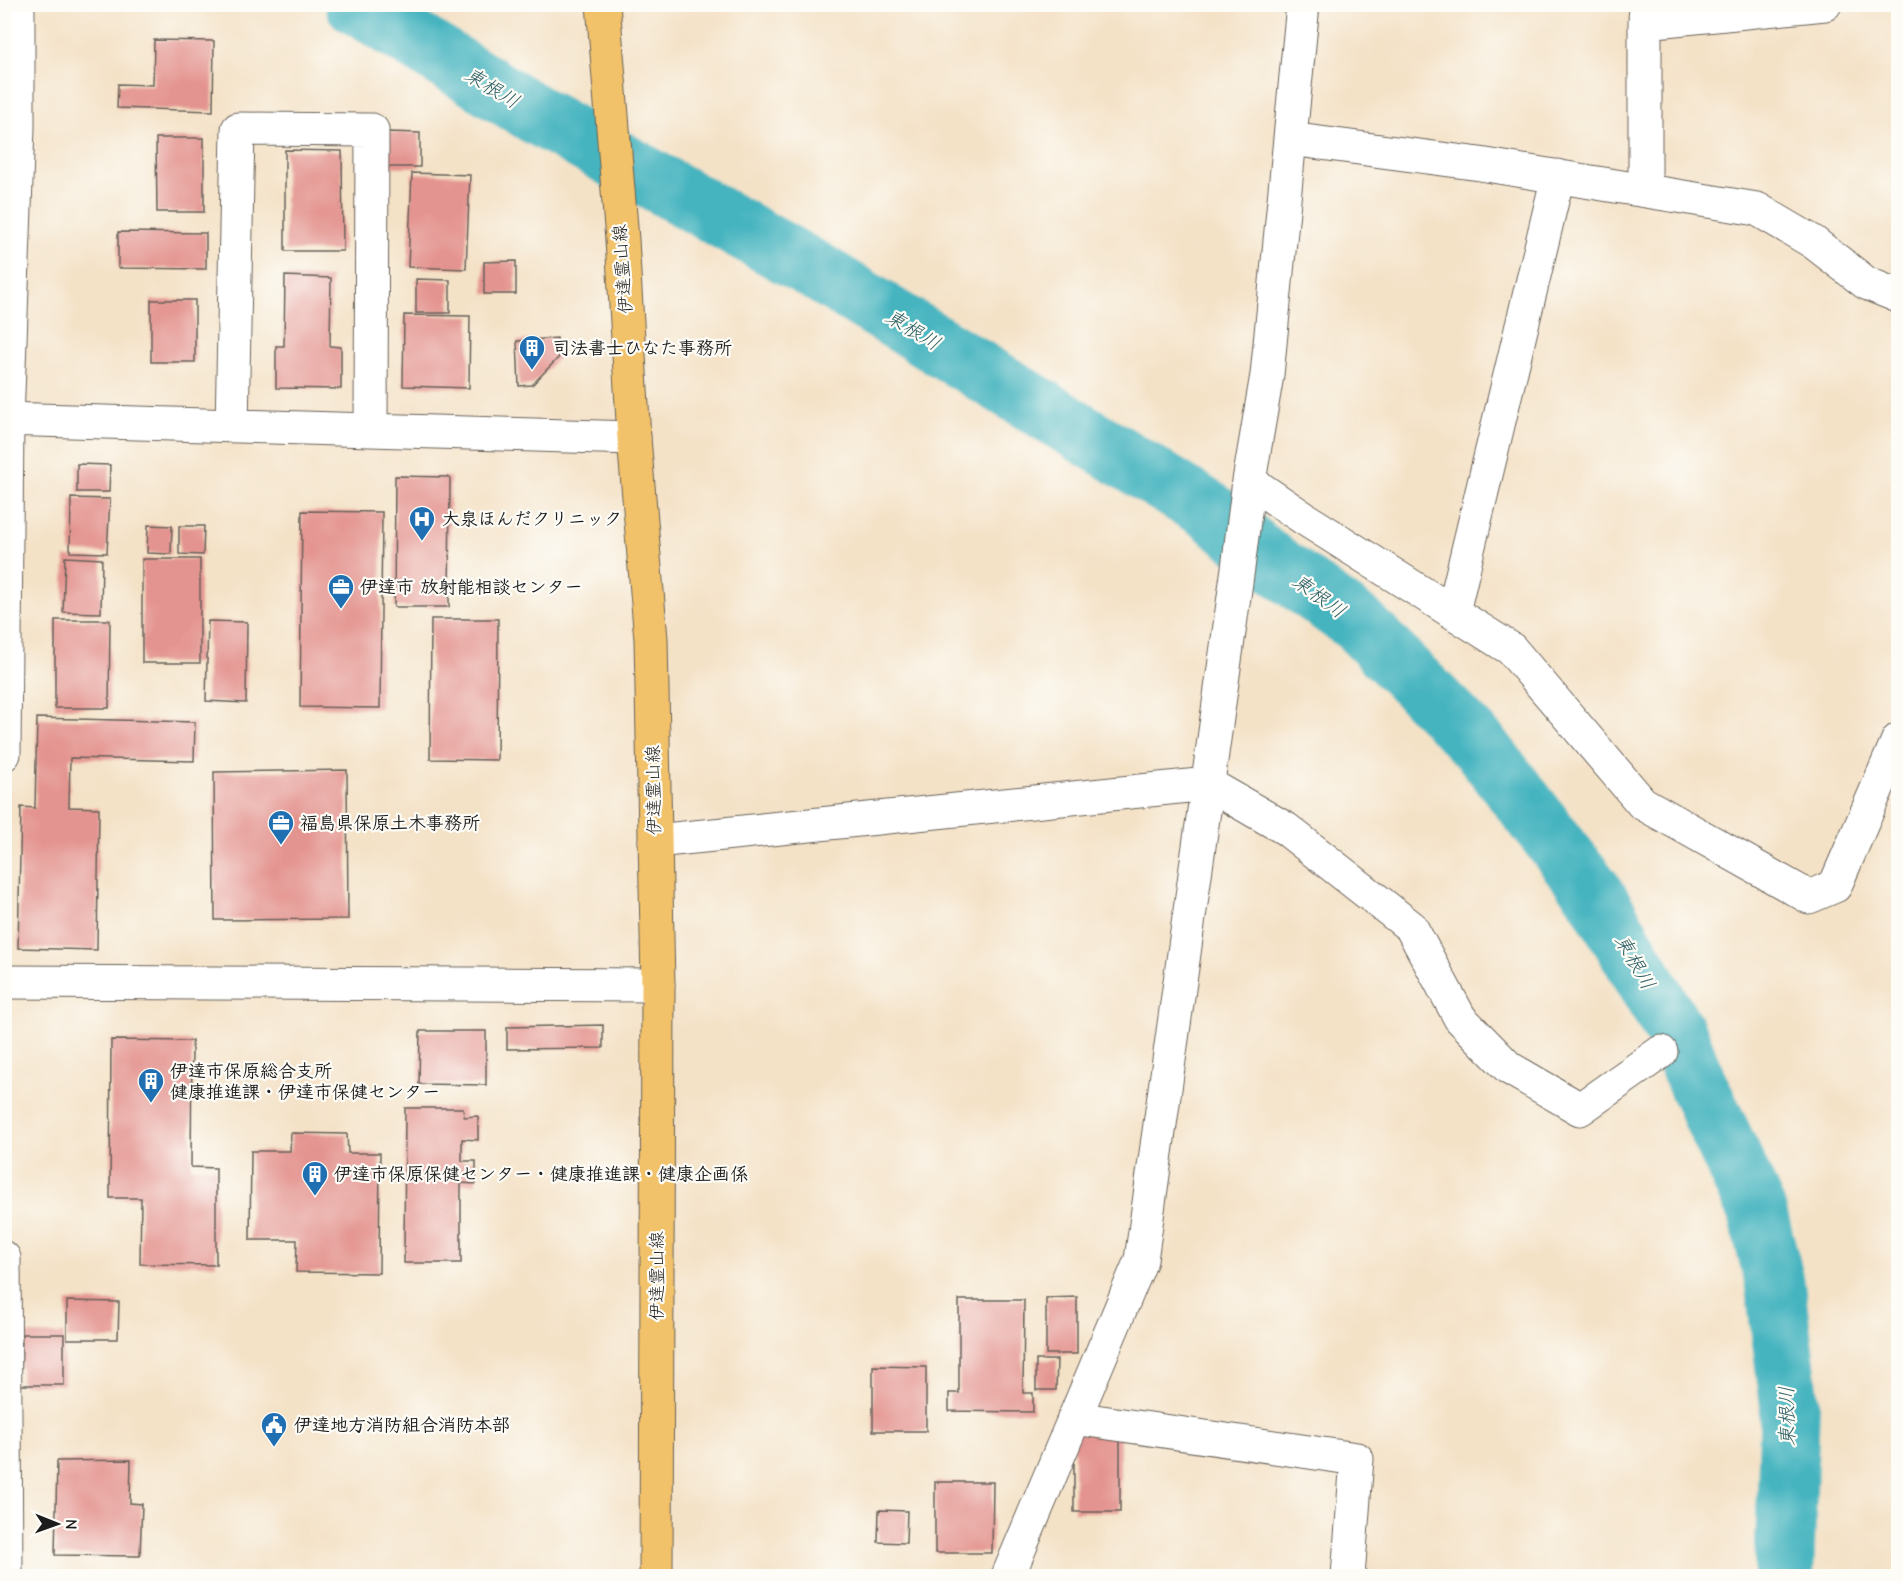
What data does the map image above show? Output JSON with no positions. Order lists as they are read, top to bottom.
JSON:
{
  "streets": {
    "main road": ["伊達霊山線"]
  },
  "water": ["東根川"],
  "places": {
    "building": ["司法書士ひなた事務所", "伊達市保原総合支所 健康推進課・伊達市保健センター", "伊達市保原保健センター・健康推進課・健康企画係"],
    "hospital": ["大泉ほんだクリニック"],
    "office": ["伊達市 放射能相談センター", "福島県保原土木事務所"],
    "public building": ["伊達地方消防組合消防本部"]
  },
  "north": "right"
}
